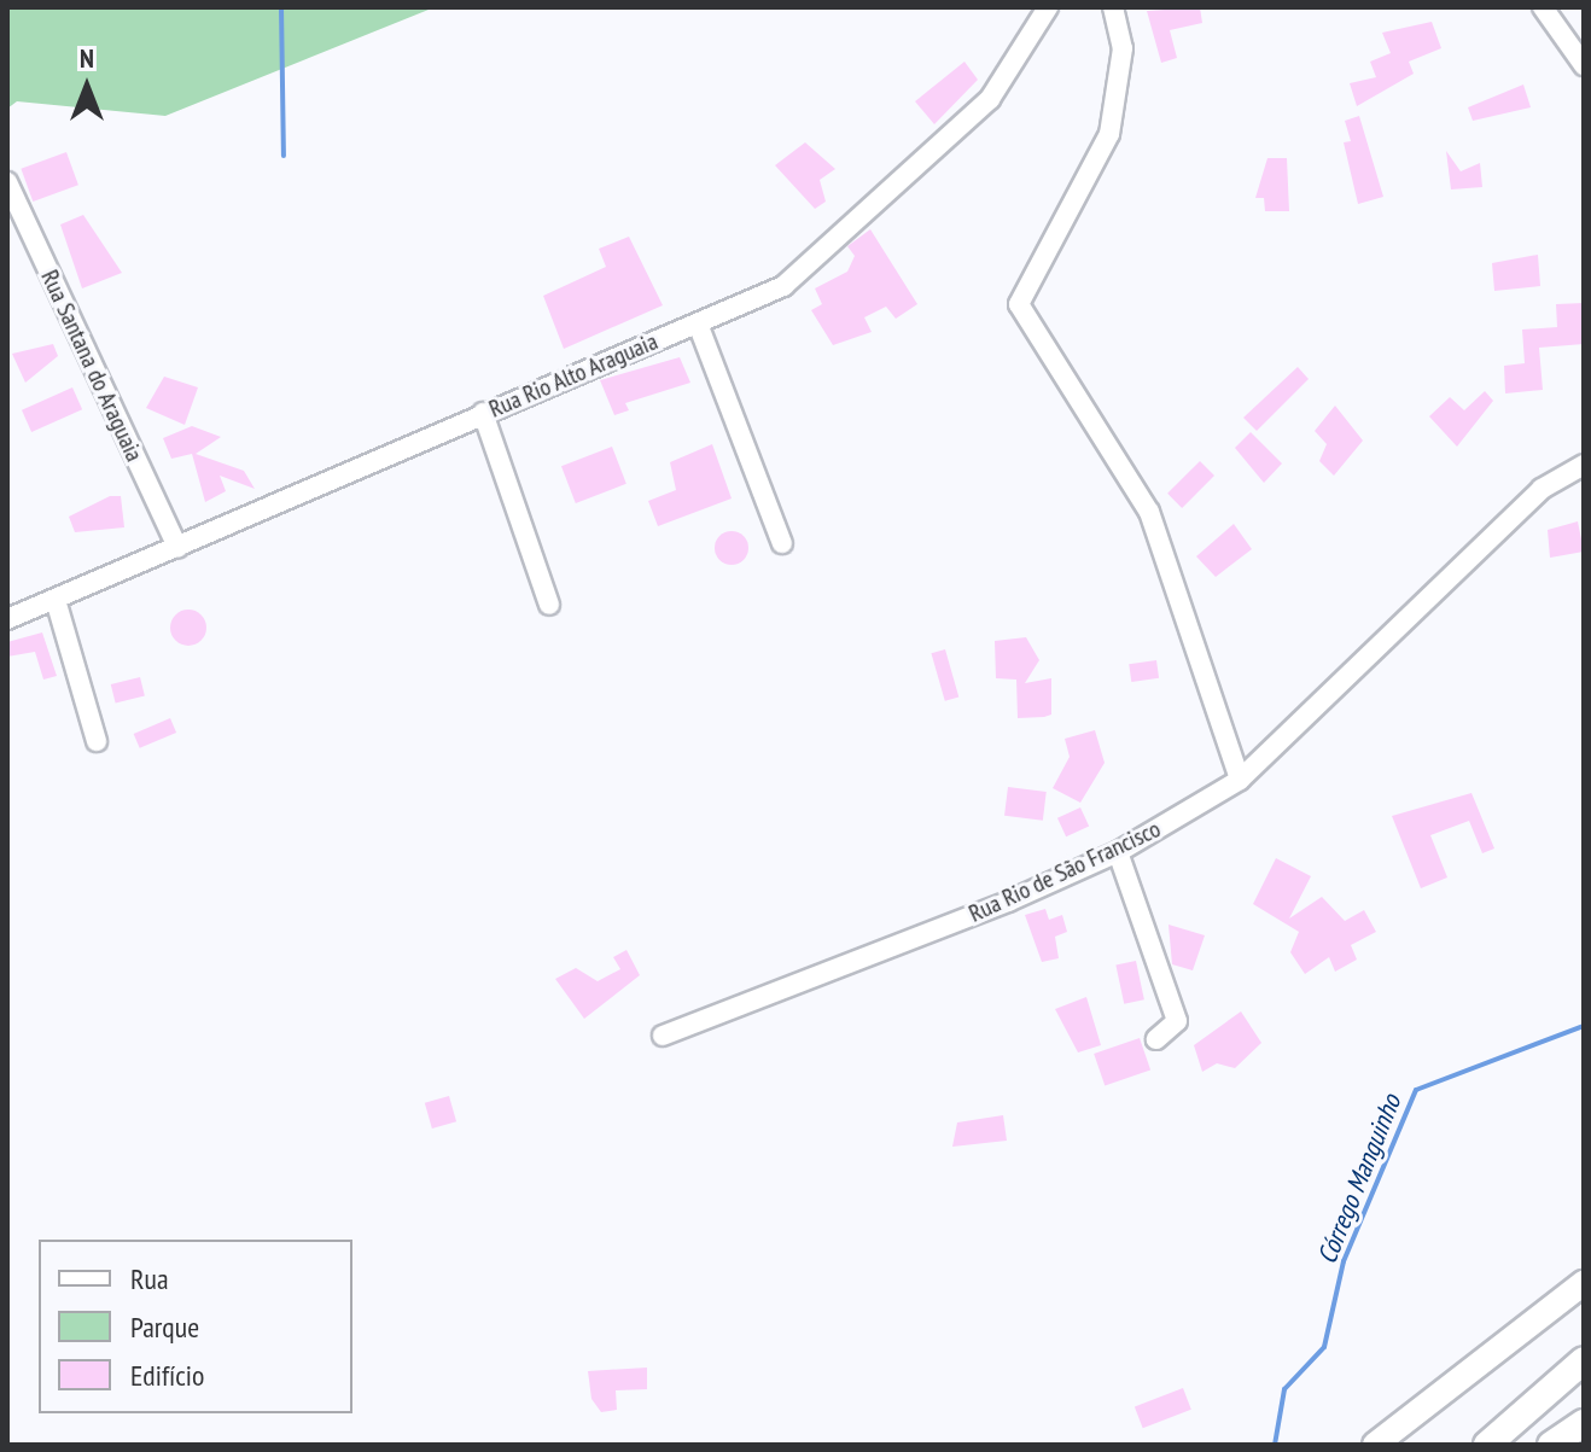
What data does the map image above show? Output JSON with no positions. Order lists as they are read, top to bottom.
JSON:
{
  "streets": {
    "street": ["Rua Santana do Araguaia", "Rua Rio Alto Araguaia", "Rua Rio de São Francisco"]
  },
  "crossings": [
    ["Rua Santana do Araguaia", "Rua Rio Alto Araguaia"]
  ],
  "water": ["Córrego Manguinho"],
  "legend": ["Rua", "Parque", "Edifício"],
  "north": "top"
}
